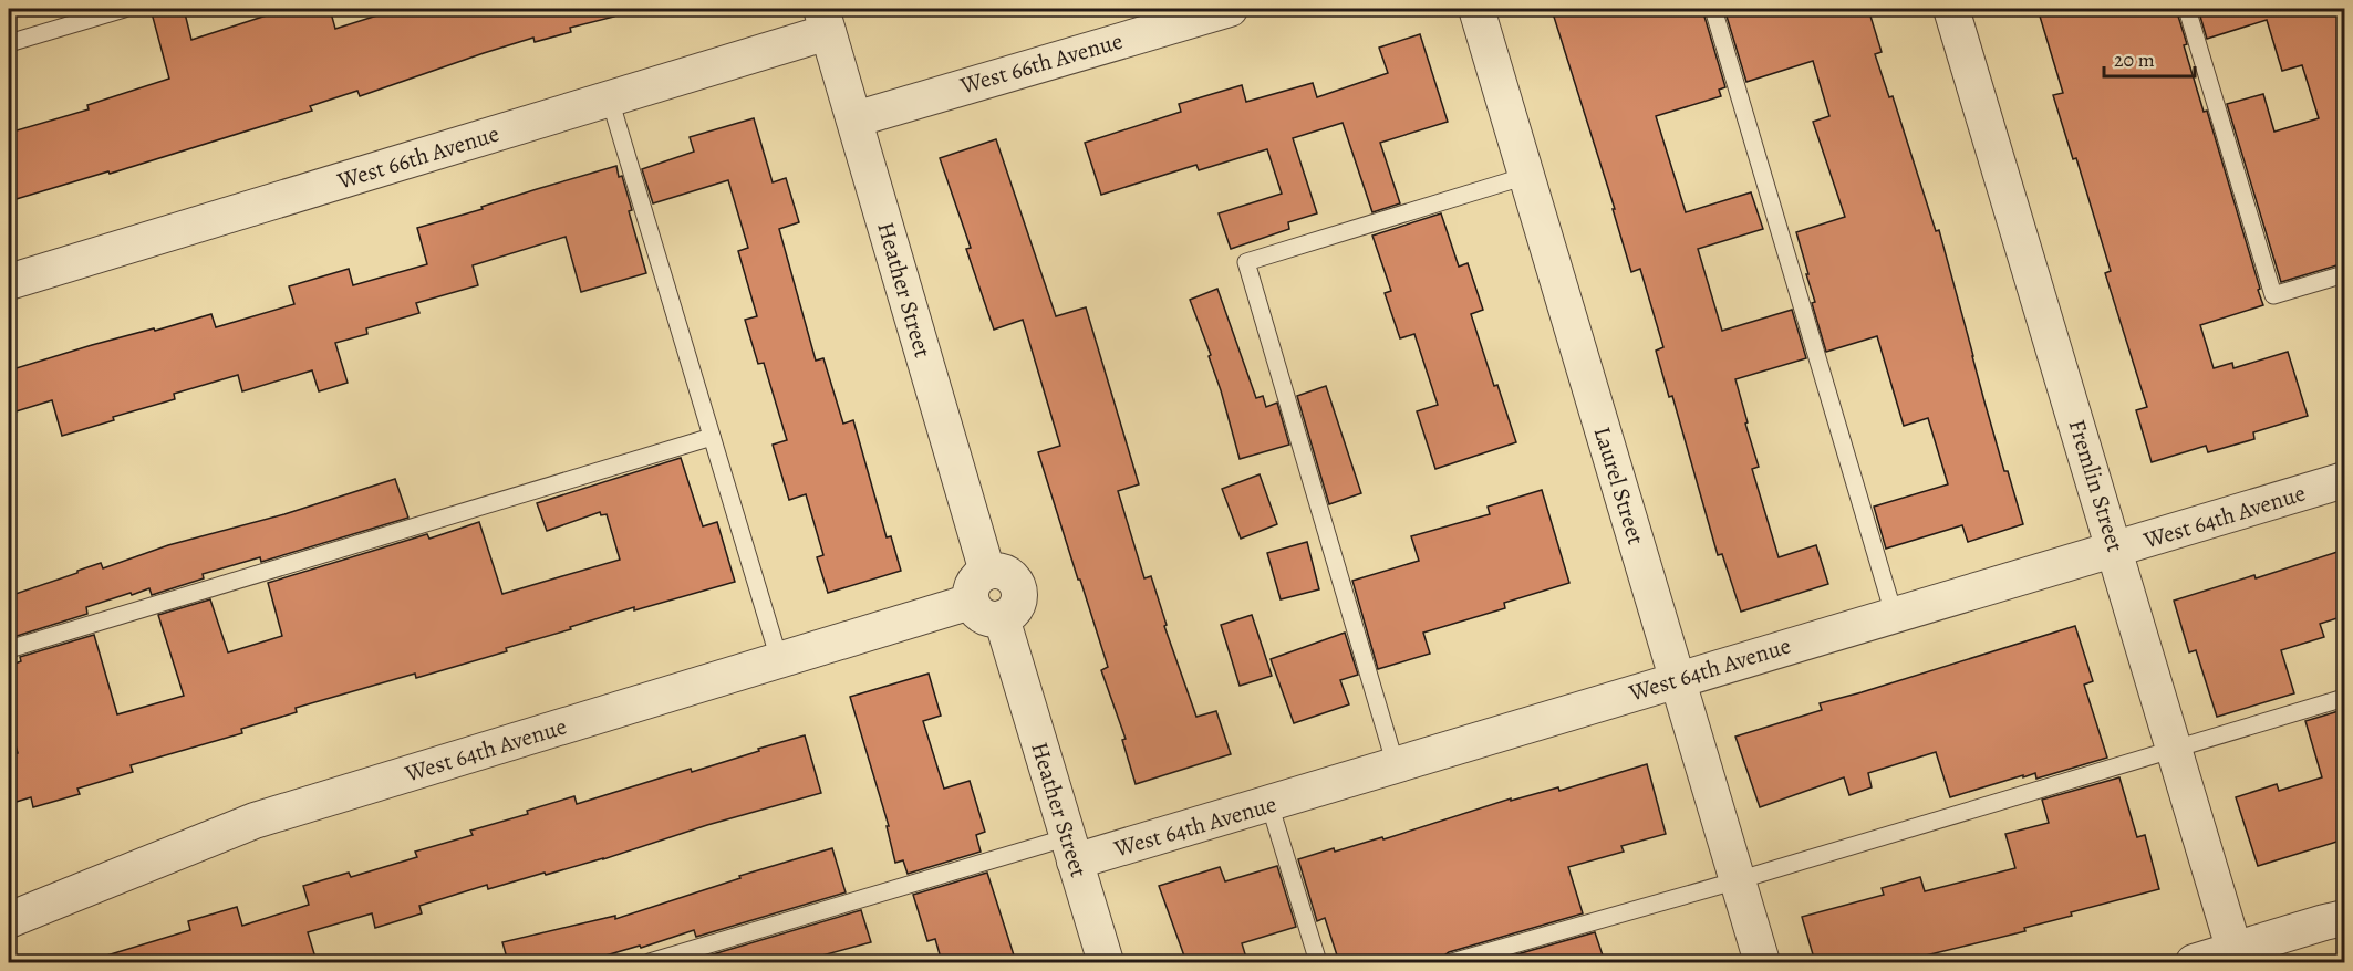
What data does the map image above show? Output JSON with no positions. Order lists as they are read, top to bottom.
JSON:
{
  "streets": {
    "street": [
      "West 66th Avenue",
      "Heather Street",
      "Laurel Street",
      "Fremlin Street",
      "West 64th Avenue"
    ]
  },
  "crossings": [
    ["West 66th Avenue", "Heather Street"],
    ["Heather Street", "West 64th Avenue"],
    ["Laurel Street", "West 64th Avenue"],
    ["Fremlin Street", "West 64th Avenue"]
  ],
  "scale_bar": "20 m"
}
